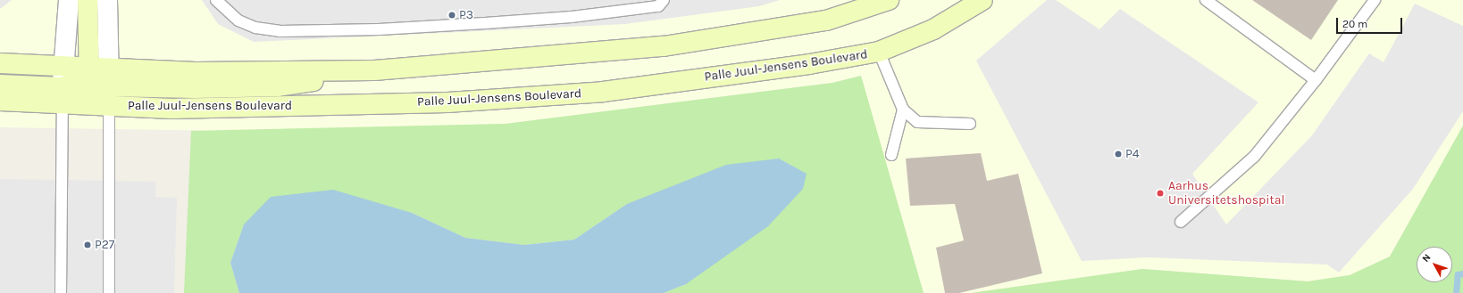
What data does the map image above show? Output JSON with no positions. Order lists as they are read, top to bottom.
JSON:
{
  "streets": {
    "street": ["Palle Juul-Jensens Boulevard"]
  },
  "places": [
    "P3",
    "P4",
    "Aarhus Universitetshospital",
    "P27"
  ],
  "scale_bar": "20 m",
  "north": "top left"
}
